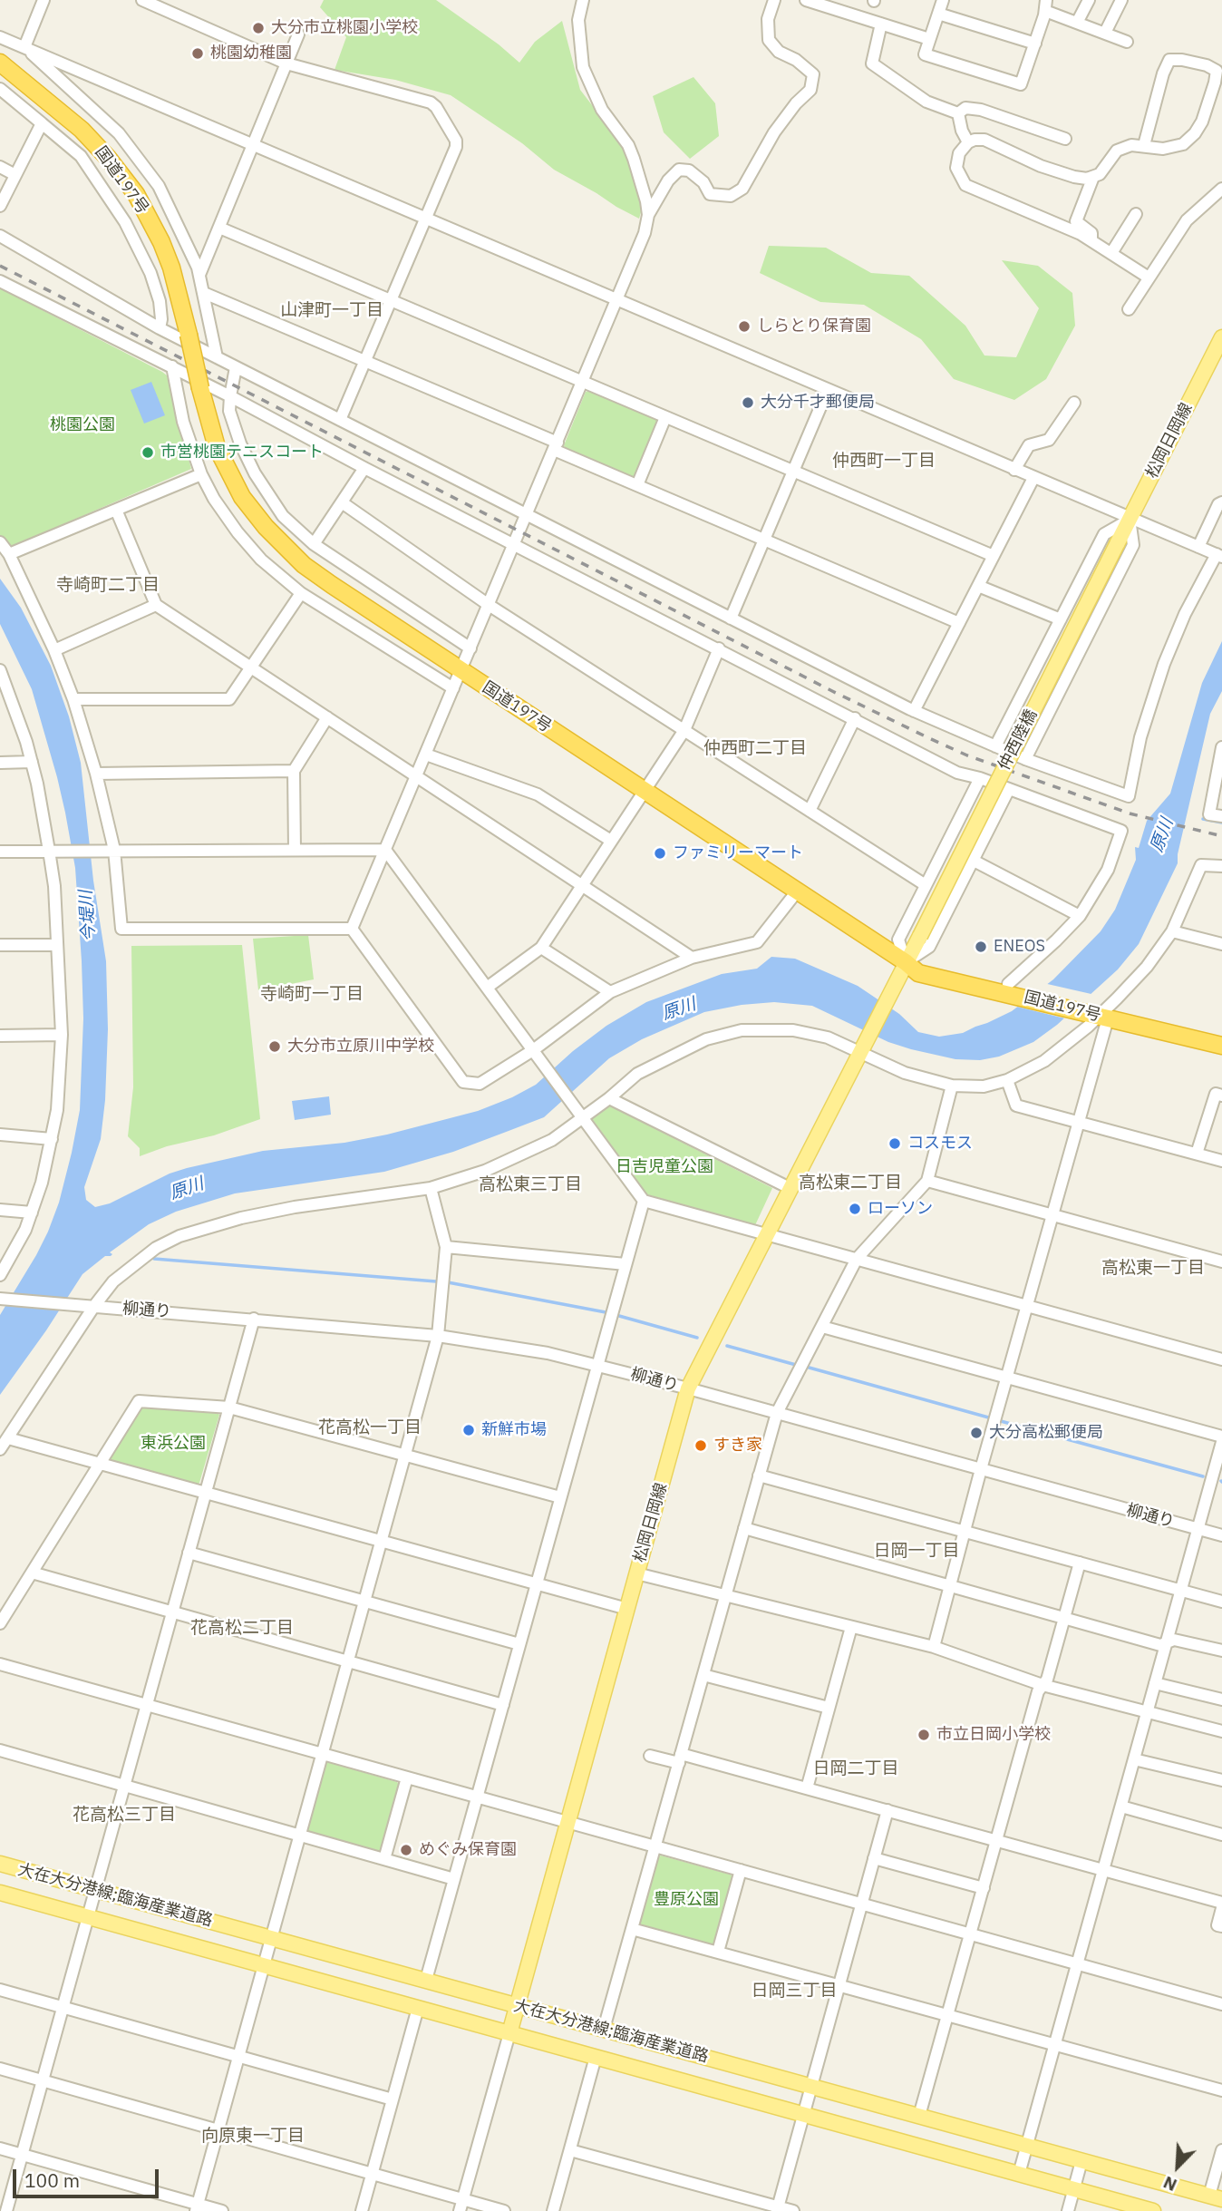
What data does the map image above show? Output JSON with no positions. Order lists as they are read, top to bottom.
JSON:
{
  "streets": {
    "highway": ["国道197号"],
    "main road": ["松岡日岡線", "仲西陸橋", "大在大分港線;臨海産業道路"],
    "street": ["柳通り"]
  },
  "crossings": [
    ["国道197号", "松岡日岡線"],
    ["国道197号", "仲西陸橋"],
    ["松岡日岡線", "仲西陸橋"],
    ["松岡日岡線", "柳通り"],
    ["松岡日岡線", "大在大分港線;臨海産業道路"]
  ],
  "districts": [
    "山津町一丁目",
    "仲西町一丁目",
    "寺崎町二丁目",
    "仲西町二丁目",
    "寺崎町一丁目",
    "高松東二丁目",
    "高松東三丁目",
    "高松東一丁目",
    "花高松一丁目",
    "日岡一丁目",
    "花高松二丁目",
    "日岡二丁目",
    "花高松三丁目",
    "日岡三丁目",
    "向原東一丁目"
  ],
  "water": ["原川", "今堤川"],
  "parks": [
    "桃園公園",
    "日吉児童公園",
    "東浜公園",
    "豊原公園"
  ],
  "places": [
    "大分市立桃園小学校",
    "桃園幼稚園",
    "しらとり保育園",
    "大分千才郵便局",
    "市営桃園テニスコート",
    "ファミリーマート",
    "ENEOS",
    "大分市立原川中学校",
    "コスモス",
    "ローソン",
    "新鮮市場",
    "大分高松郵便局",
    "すき家",
    "市立日岡小学校",
    "めぐみ保育園"
  ],
  "scale_bar": "100 m",
  "north": "bottom left"
}
